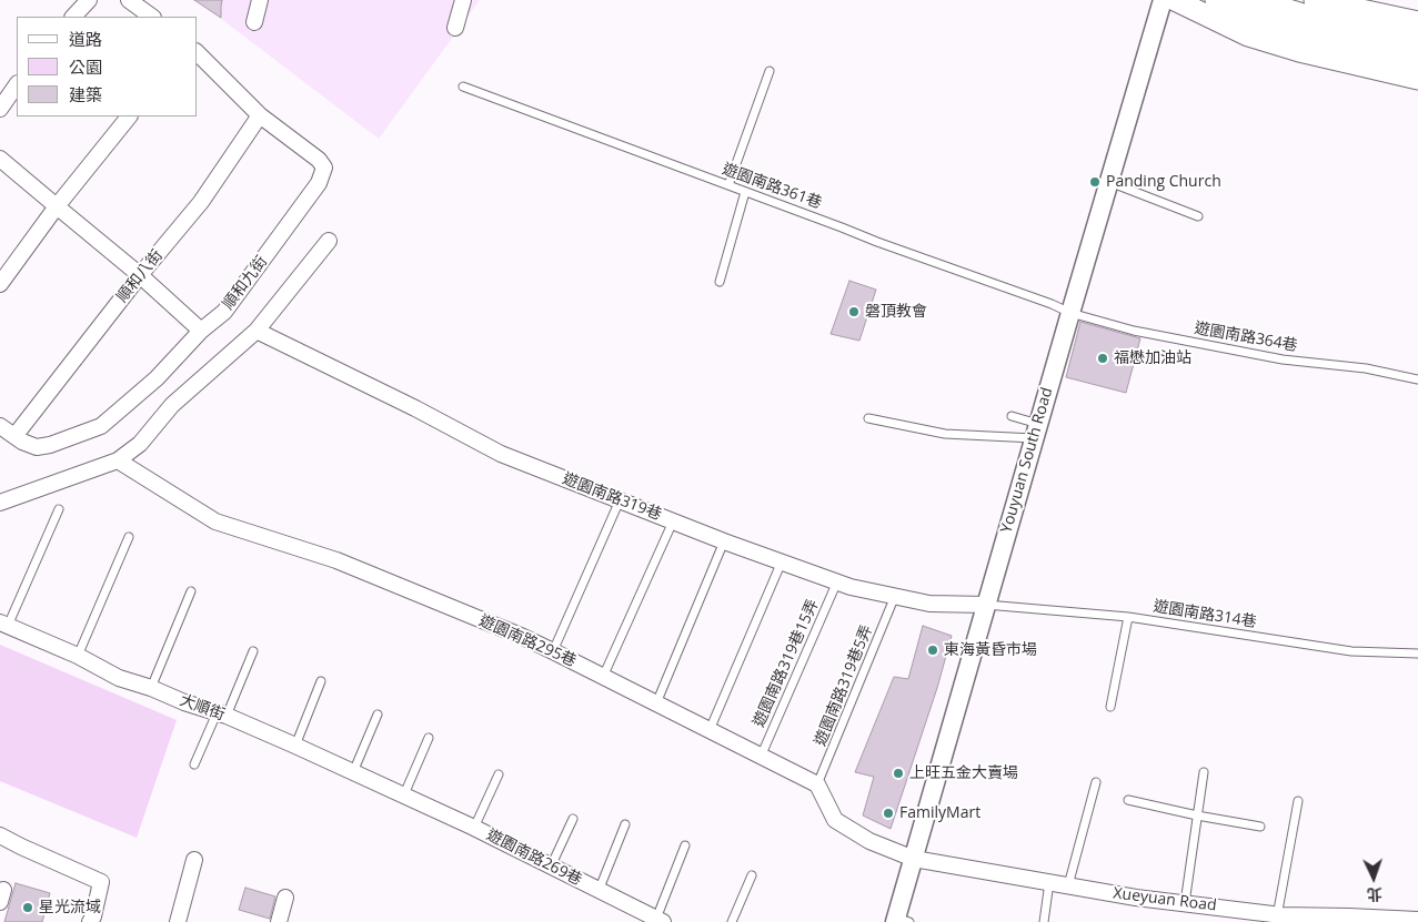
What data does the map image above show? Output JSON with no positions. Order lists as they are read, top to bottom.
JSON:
{
  "streets": {
    "street": [
      "順和八街",
      "順和九街",
      "Youyuan South Road",
      "遊園南路319巷",
      "遊園南路295巷",
      "大順街",
      "遊園南路269巷",
      "Xueyuan Road"
    ],
    "lane": [
      "遊園南路361巷",
      "遊園南路364巷",
      "遊園南路314巷",
      "遊園南路319巷15弄",
      "遊園南路319巷5弄"
    ]
  },
  "crossings": [
    ["遊園南路361巷", "遊園南路364巷"],
    ["遊園南路361巷", "Youyuan South Road"],
    ["順和八街", "順和九街"],
    ["遊園南路364巷", "Youyuan South Road"],
    ["Youyuan South Road", "遊園南路319巷"],
    ["Youyuan South Road", "遊園南路314巷"],
    ["Youyuan South Road", "Xueyuan Road"],
    ["遊園南路319巷", "遊園南路314巷"],
    ["遊園南路319巷", "遊園南路319巷15弄"],
    ["遊園南路319巷", "遊園南路319巷5弄"],
    ["遊園南路295巷", "遊園南路319巷15弄"],
    ["遊園南路295巷", "遊園南路319巷5弄"],
    ["大順街", "遊園南路269巷"]
  ],
  "places": [
    "Panding Church",
    "磐頂教會",
    "福懋加油站",
    "東海黃昏市場",
    "上旺五金大賣場",
    "FamilyMart",
    "星光流域"
  ],
  "legend": ["道路", "公園", "建築"],
  "north": "bottom"
}
